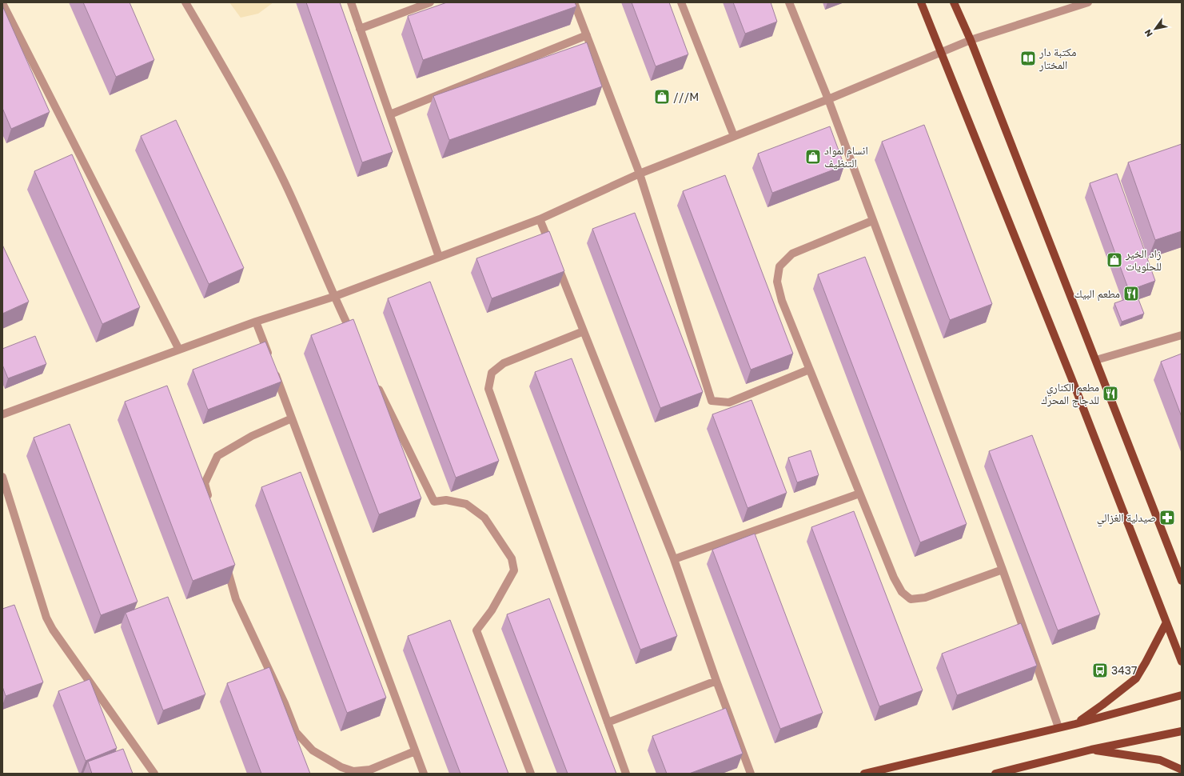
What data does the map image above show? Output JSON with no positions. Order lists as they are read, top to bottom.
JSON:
{
  "places": {
    "library": ["مكتبة دار المختار"],
    "shop": ["///M", "انسام لمواد التنظيف", "زاد الخير للحلويات"],
    "restaurant": ["مطعم البيك", "مطعم الكناري للدجاج المحرك"],
    "pharmacy": ["صيدلية الغزالي"],
    "bus stop": ["3437"]
  },
  "north": "bottom left"
}
